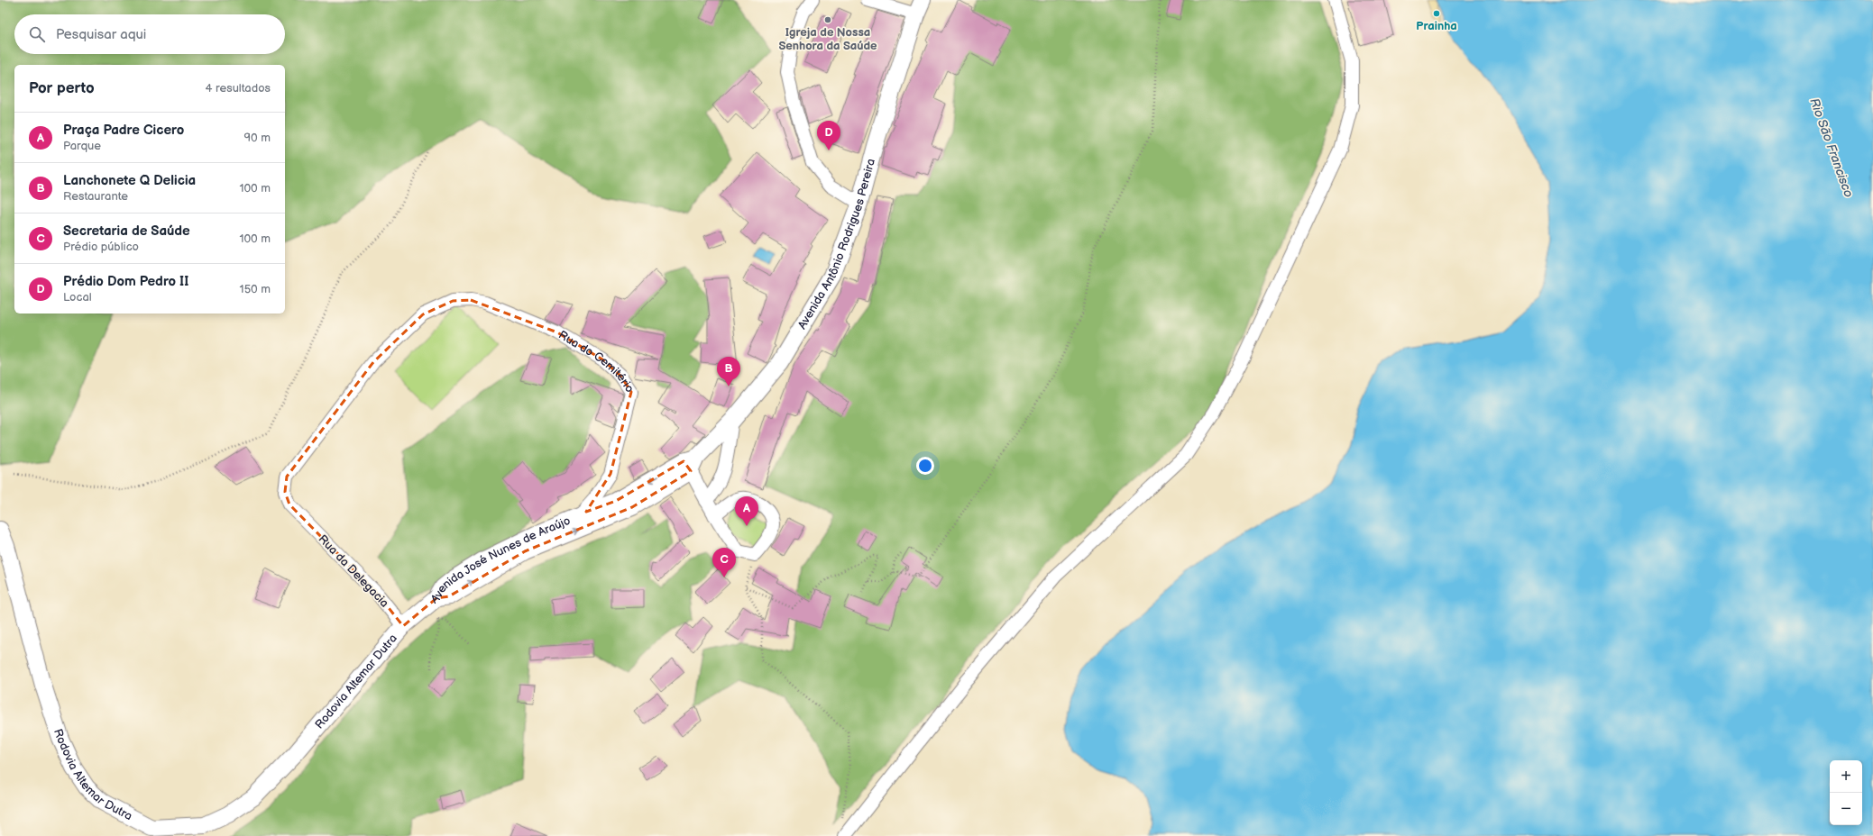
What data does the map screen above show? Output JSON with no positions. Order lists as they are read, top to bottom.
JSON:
{
  "streets": {
    "street": [
      "Avenida Antônio Rodrigues Pereira",
      "Rua do Cemitério",
      "Avenida José Nunes de Araújo",
      "Rua da Delegacia",
      "Rodovia Altemar Dutra"
    ]
  },
  "crossings": [
    ["Avenida Antônio Rodrigues Pereira", "Avenida José Nunes de Araújo"],
    ["Rua do Cemitério", "Avenida José Nunes de Araújo"],
    ["Rua do Cemitério", "Rua da Delegacia"],
    ["Avenida José Nunes de Araújo", "Rodovia Altemar Dutra"],
    ["Rua da Delegacia", "Rodovia Altemar Dutra"]
  ],
  "water": ["Rio São Francisco"],
  "places": ["Prainha", "Igreja de Nossa Senhora da Saúde"],
  "page": {
    "search": "Pesquisar aqui",
    "heading": ["Por perto", "4 resultados"],
    "list": [
      {
        "mark": "A",
        "name": "Praça Padre Cicero",
        "note": "Parque",
        "value": "90 m"
      },
      {
        "mark": "B",
        "name": "Lanchonete Q Delicia",
        "note": "Restaurante",
        "value": "100 m"
      },
      {
        "mark": "C",
        "name": "Secretaria de Saúde",
        "note": "Prédio público",
        "value": "100 m"
      },
      {
        "mark": "D",
        "name": "Prédio Dom Pedro II",
        "note": "Local",
        "value": "150 m"
      }
    ],
    "pins": [
      "D",
      "B",
      "A",
      "C"
    ],
    "map_buttons": ["+", "−"]
  }
}
